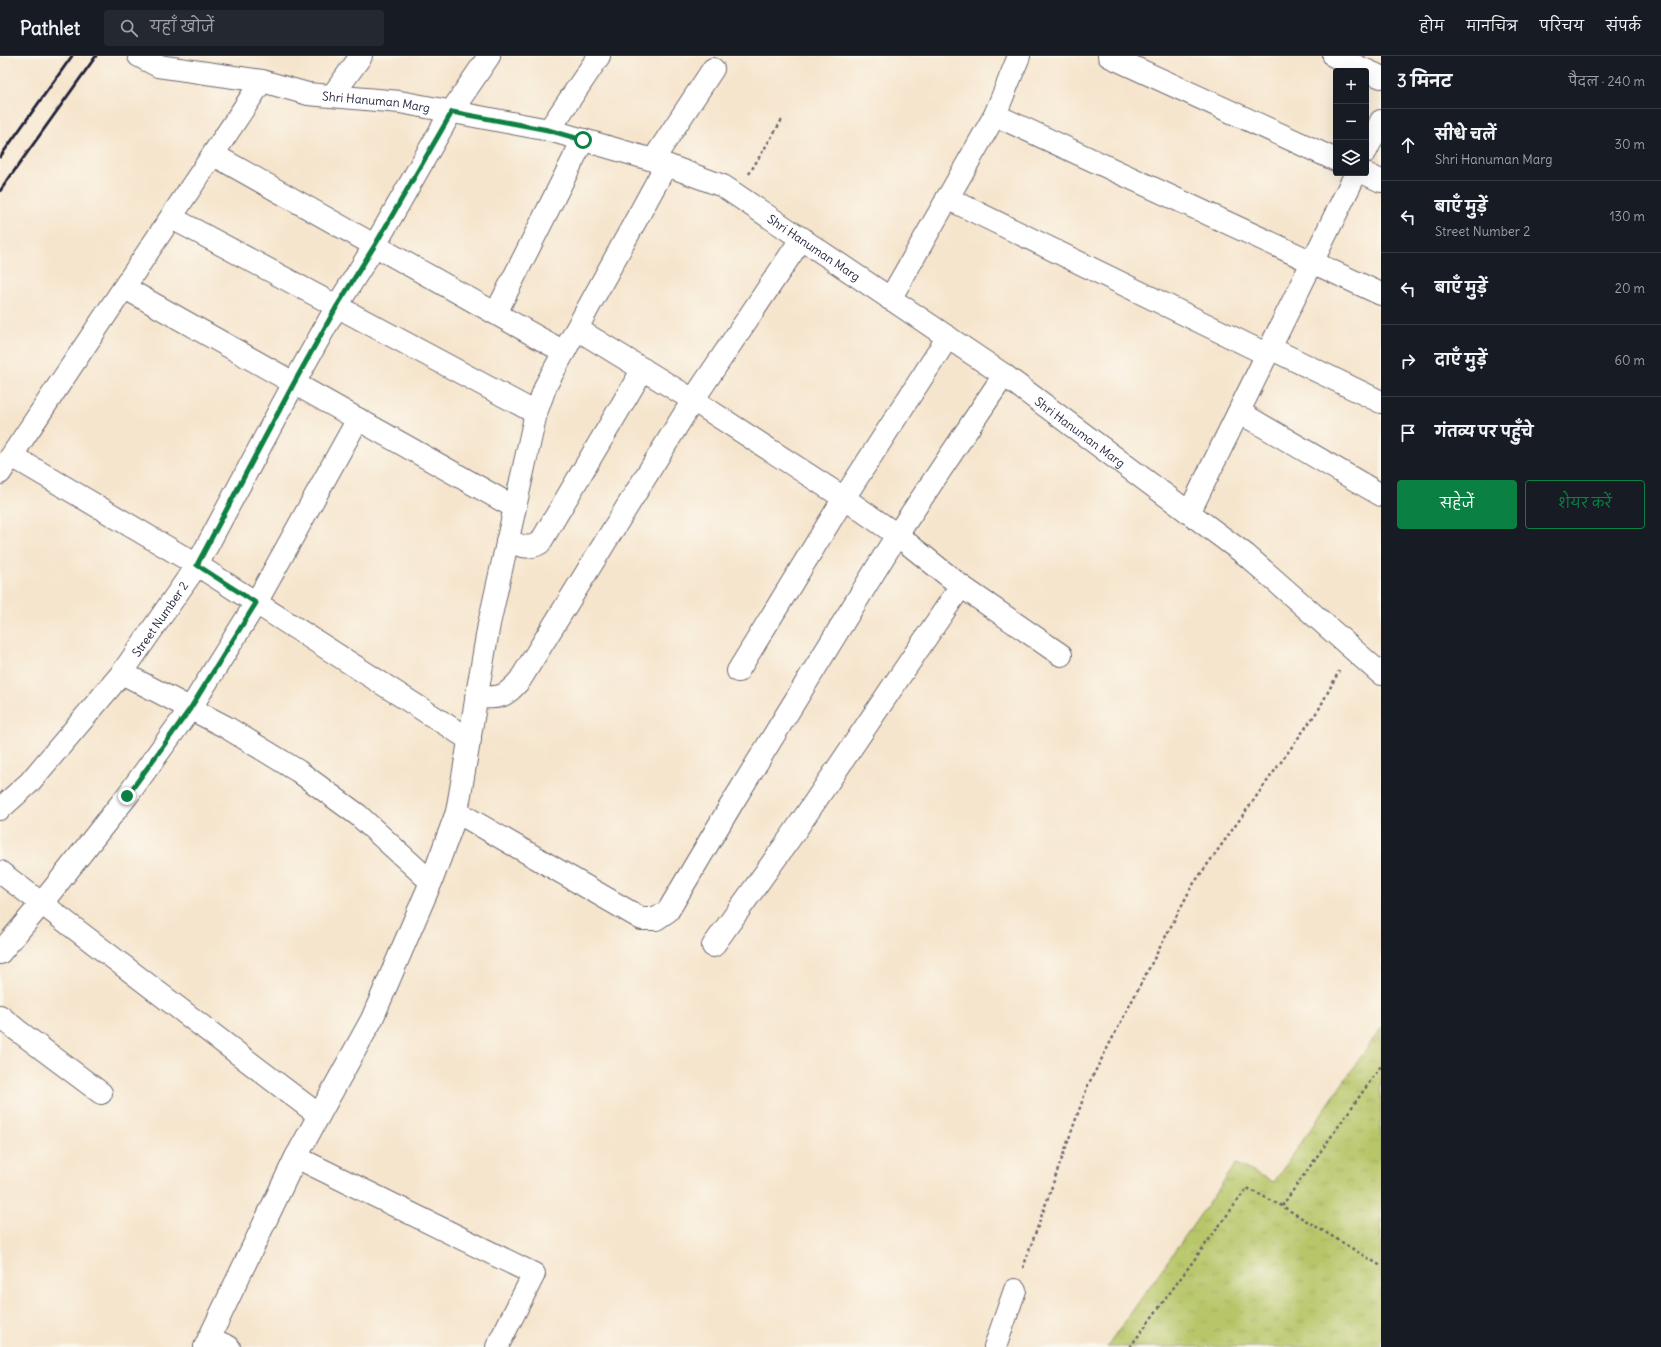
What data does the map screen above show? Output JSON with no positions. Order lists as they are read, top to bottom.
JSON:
{
  "streets": {
    "street": ["Shri Hanuman Marg", "Street Number 2"]
  },
  "crossings": [
    ["Shri Hanuman Marg", "Street Number 2"]
  ],
  "page": {
    "header": "Pathlet",
    "search": "यहाँ खोजें",
    "nav": [
      "होम",
      "मानचित्र",
      "परिचय",
      "संपर्क"
    ],
    "heading": ["3 मिनट", "पैदल · 240 m"],
    "map_buttons": ["+", "−"],
    "list": [
      ["सीधे चलें", "Shri Hanuman Marg", "30 m"],
      ["बाएँ मुड़ें", "Street Number 2", "130 m"],
      ["बाएँ मुड़ें", "20 m"],
      ["दाएँ मुड़ें", "60 m"],
      "गंतव्य पर पहुँचे"
    ],
    "buttons": ["सहेजें", "शेयर करें"]
  }
}
